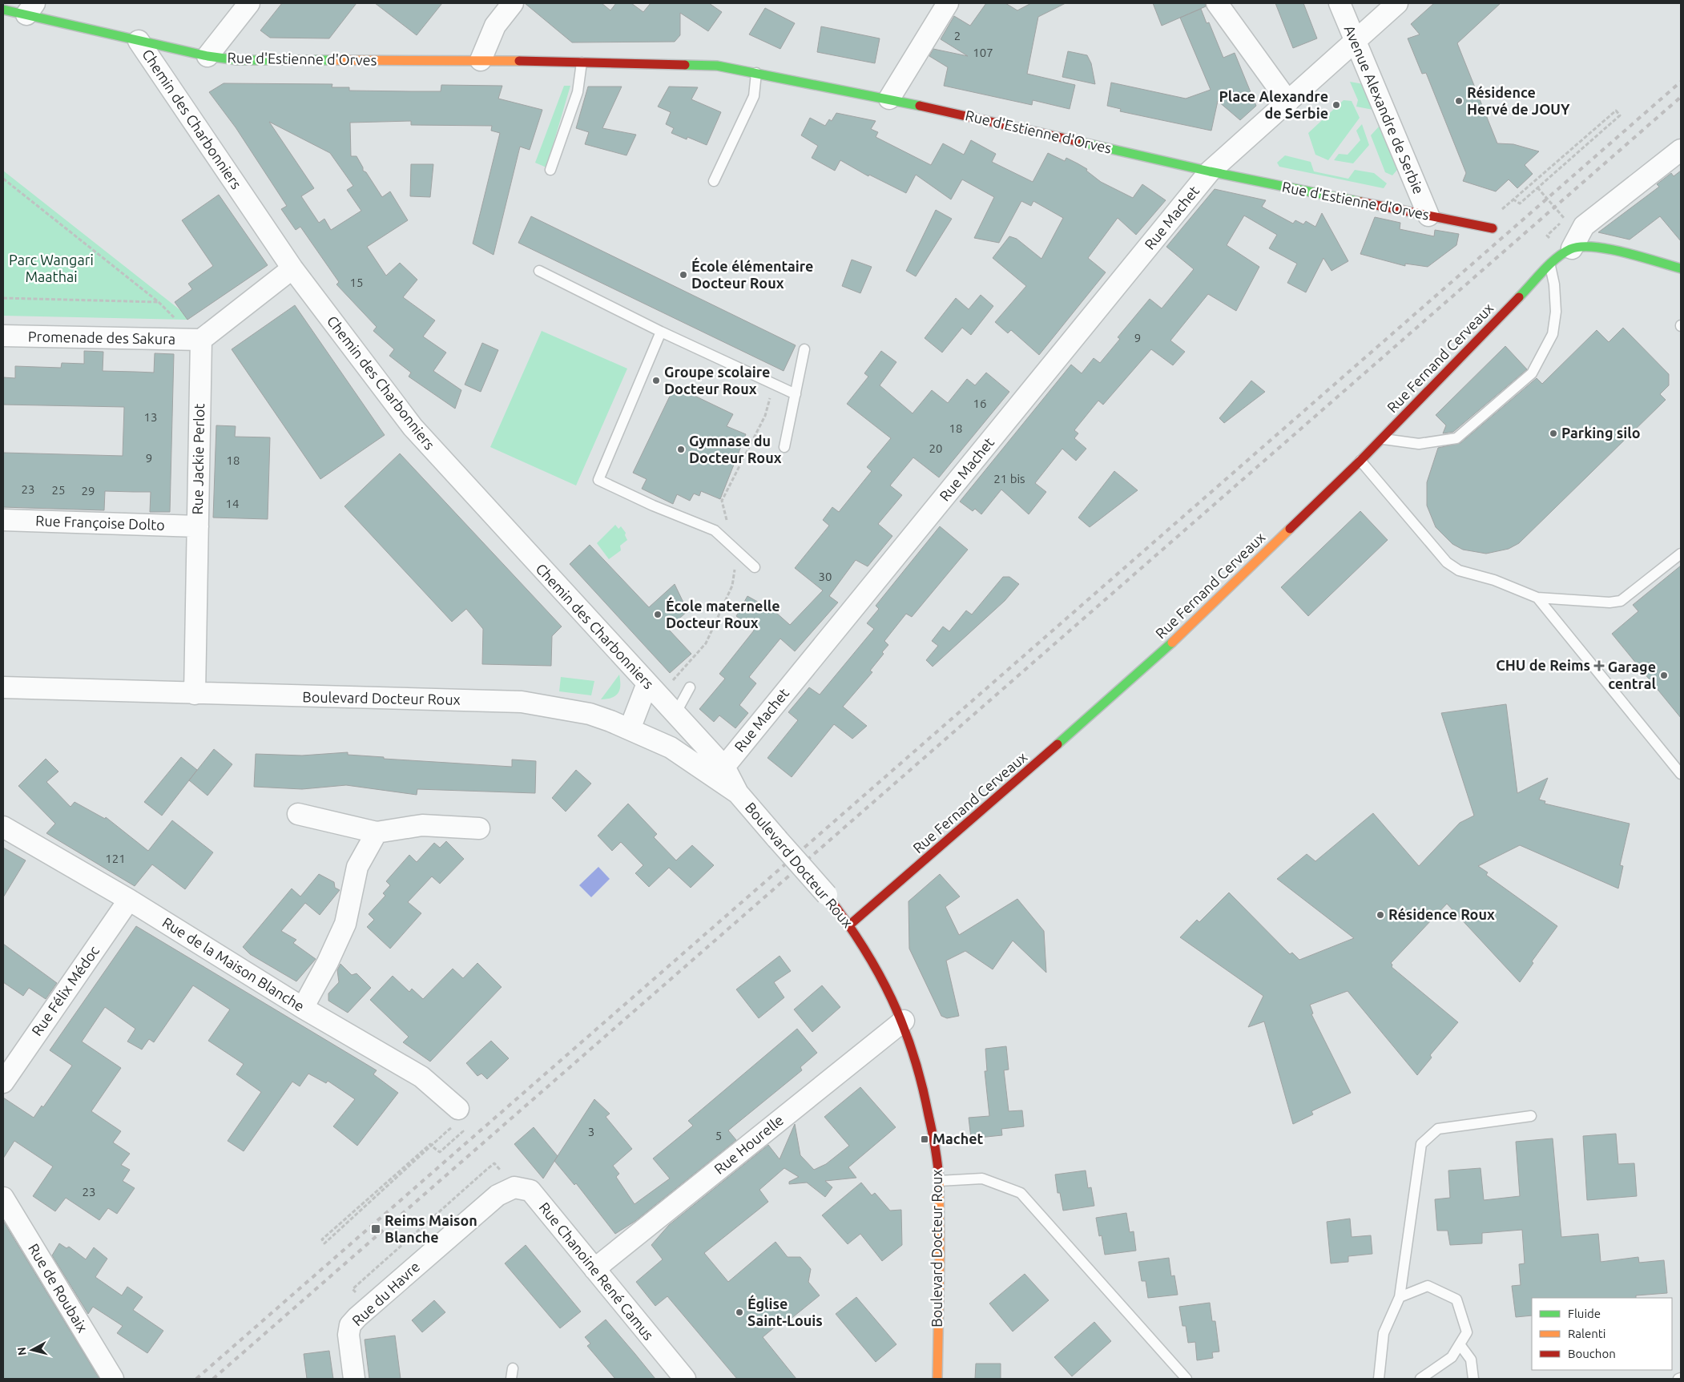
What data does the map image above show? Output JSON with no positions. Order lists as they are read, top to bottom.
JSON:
{
  "streets": {
    "street": [
      "Rue d'Estienne d'Orves",
      "Avenue Alexandre de Serbie",
      "Chemin des Charbonniers",
      "Rue Machet",
      "Promenade des Sakura",
      "Rue Fernand Cerveaux",
      "Rue Jackie Perlot",
      "Rue Françoise Dolto",
      "Boulevard Docteur Roux",
      "Rue de la Maison Blanche",
      "Rue Félix Médoc",
      "Rue Hourelle",
      "Rue Chanoine René Camus",
      "Rue de Roubaix",
      "Rue du Havre"
    ]
  },
  "crossings": [
    ["Rue d'Estienne d'Orves", "Avenue Alexandre de Serbie"],
    ["Rue d'Estienne d'Orves", "Chemin des Charbonniers"],
    ["Rue d'Estienne d'Orves", "Rue Machet"],
    ["Chemin des Charbonniers", "Rue Machet"],
    ["Chemin des Charbonniers", "Boulevard Docteur Roux"],
    ["Rue Machet", "Boulevard Docteur Roux"],
    ["Promenade des Sakura", "Rue Jackie Perlot"],
    ["Rue Fernand Cerveaux", "Boulevard Docteur Roux"],
    ["Rue Jackie Perlot", "Rue Françoise Dolto"],
    ["Rue Jackie Perlot", "Boulevard Docteur Roux"],
    ["Boulevard Docteur Roux", "Rue Hourelle"],
    ["Rue de la Maison Blanche", "Rue Félix Médoc"],
    ["Rue Hourelle", "Rue Chanoine René Camus"],
    ["Rue Chanoine René Camus", "Rue du Havre"]
  ],
  "parks": ["Parc Wangari Maathai"],
  "places": {
    "other": [
      "Résidence Hervé de JOUY",
      "Place Alexandre de Serbie",
      "École élémentaire Docteur Roux",
      "Groupe scolaire Docteur Roux",
      "Parking silo",
      "Gymnase du Docteur Roux",
      "École maternelle Docteur Roux",
      "Garage central",
      "Résidence Roux",
      "Église Saint-Louis"
    ],
    "health": ["CHU de Reims"],
    "transit": ["Machet", "Reims Maison Blanche"]
  },
  "house_numbers": [
    "2",
    "107",
    "15",
    "9",
    "16",
    "13",
    "18",
    "20",
    "9",
    "18",
    "21 bis",
    "23",
    "25",
    "29",
    "14",
    "30",
    "121",
    "3",
    "5",
    "23"
  ],
  "legend": ["Fluide", "Ralenti", "Bouchon"],
  "north": "left"
}
